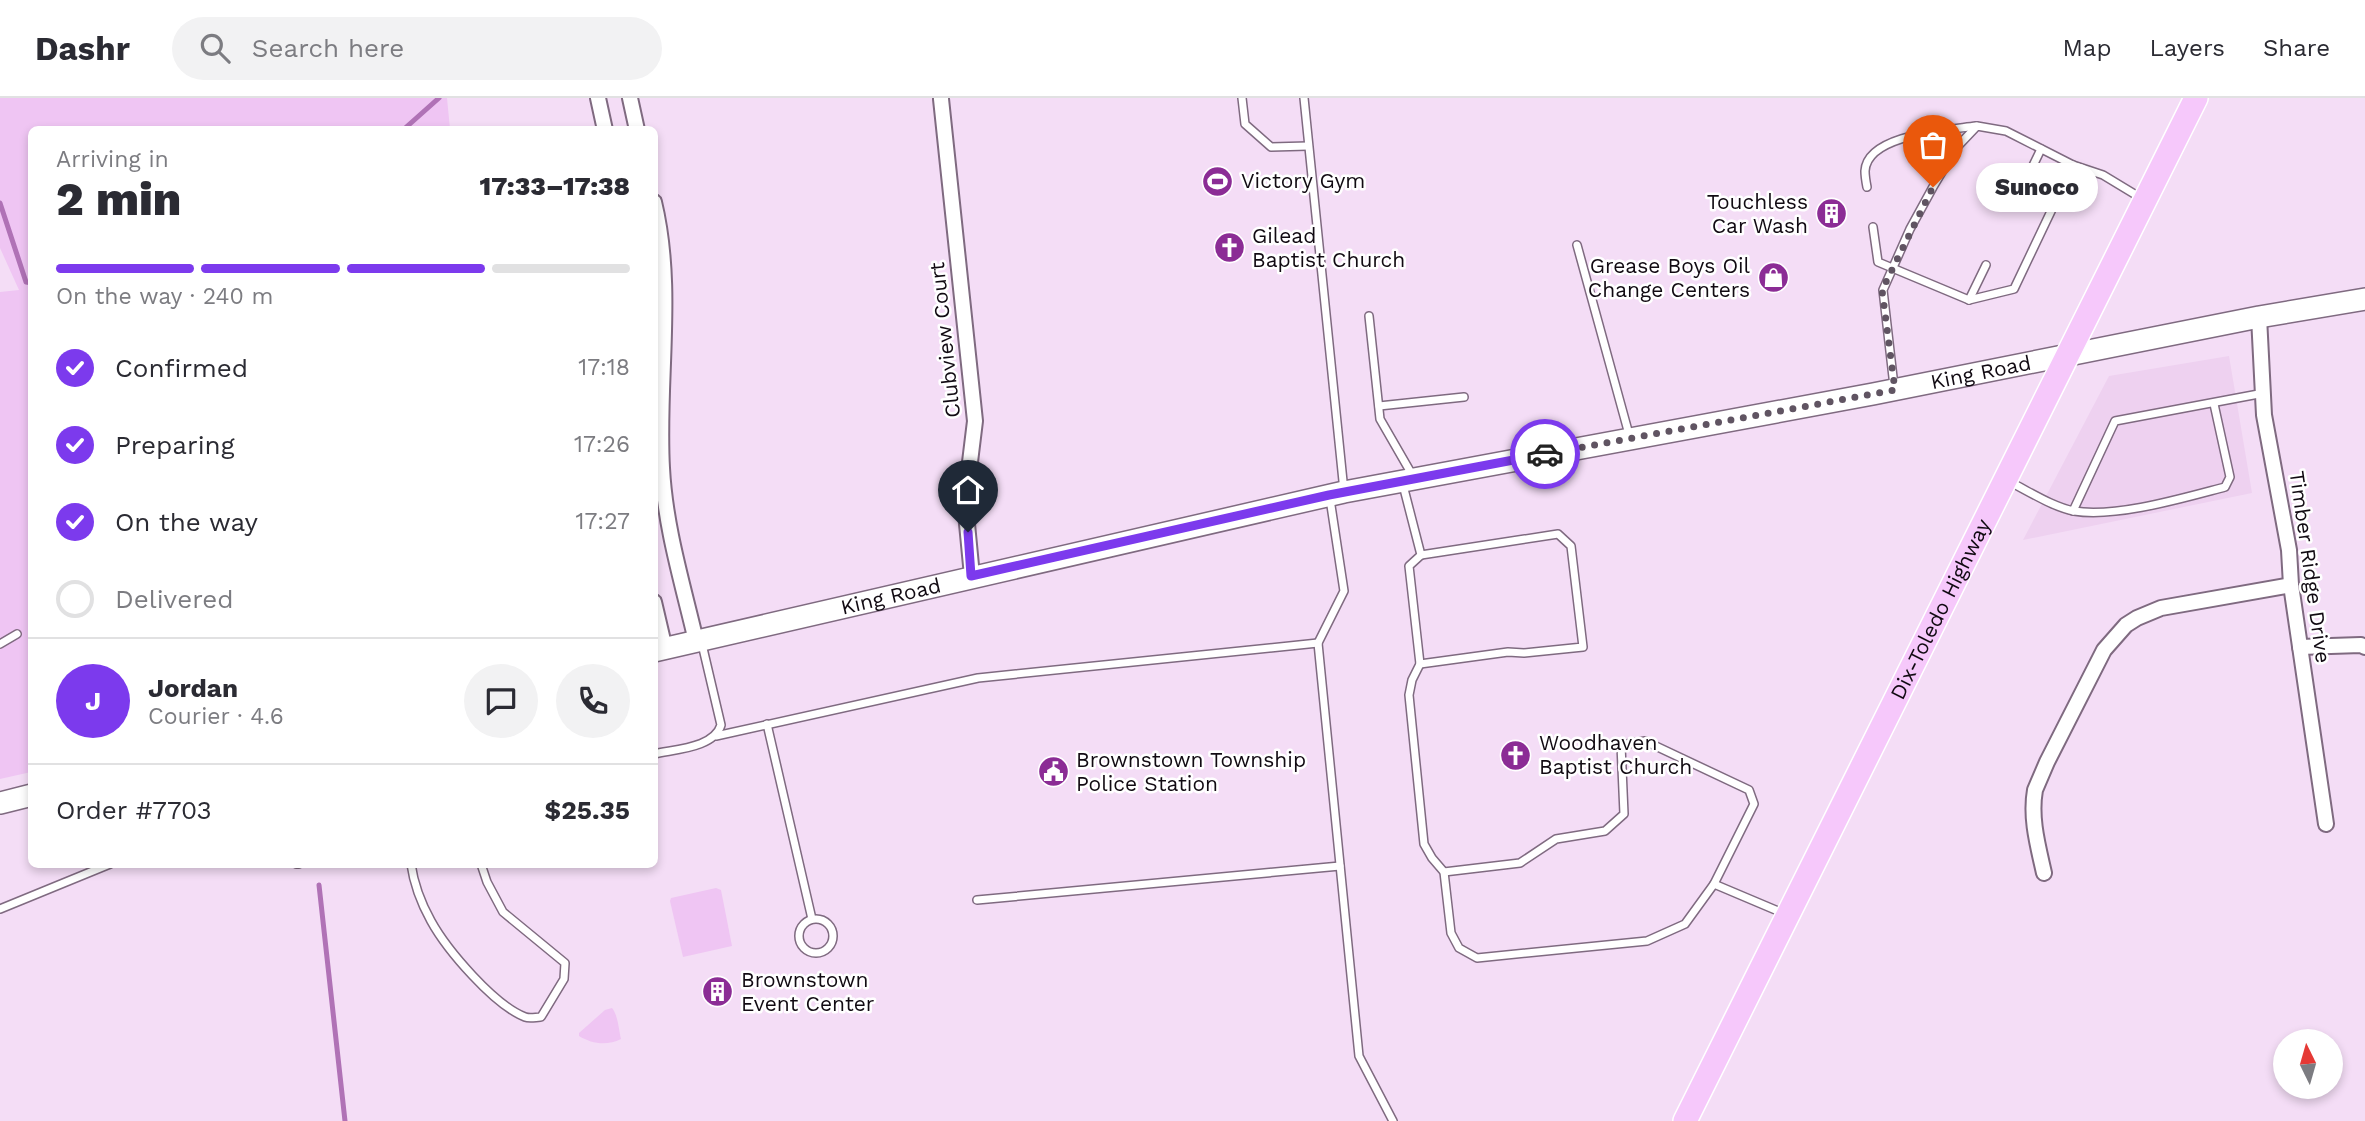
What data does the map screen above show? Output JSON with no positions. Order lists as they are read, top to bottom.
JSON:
{
  "streets": {
    "main road": ["King Road", "Dix-Toledo Highway"],
    "street": ["Clubview Court", "Timber Ridge Drive"]
  },
  "crossings": [
    ["Clubview Court", "King Road"],
    ["King Road", "Timber Ridge Drive"],
    ["King Road", "Dix-Toledo Highway"]
  ],
  "places": {
    "sports": ["Victory Gym"],
    "other": ["Sunoco"],
    "building": ["Touchless Car Wash", "Brownstown Event Center"],
    "church": ["Gilead Baptist Church", "Woodhaven Baptist Church"],
    "shop": ["Grease Boys Oil Change Centers"],
    "public building": ["Brownstown Township Police Station"]
  },
  "north": "top",
  "page": {
    "header": "Dashr",
    "search": "Search here",
    "nav": ["Map", "Layers", "Share"],
    "heading": ["2 min", "Arriving in", "17:33–17:38"],
    "panel": [
      "Jordan",
      "Courier · 4.6",
      "Order #7703",
      "$25.35"
    ],
    "bubble": "Sunoco",
    "bar": "On the way · 240 m",
    "list": [
      ["Confirmed", "17:18"],
      ["Preparing", "17:26"],
      ["On the way", "17:27"],
      "Delivered"
    ],
    "round": "J"
  }
}
